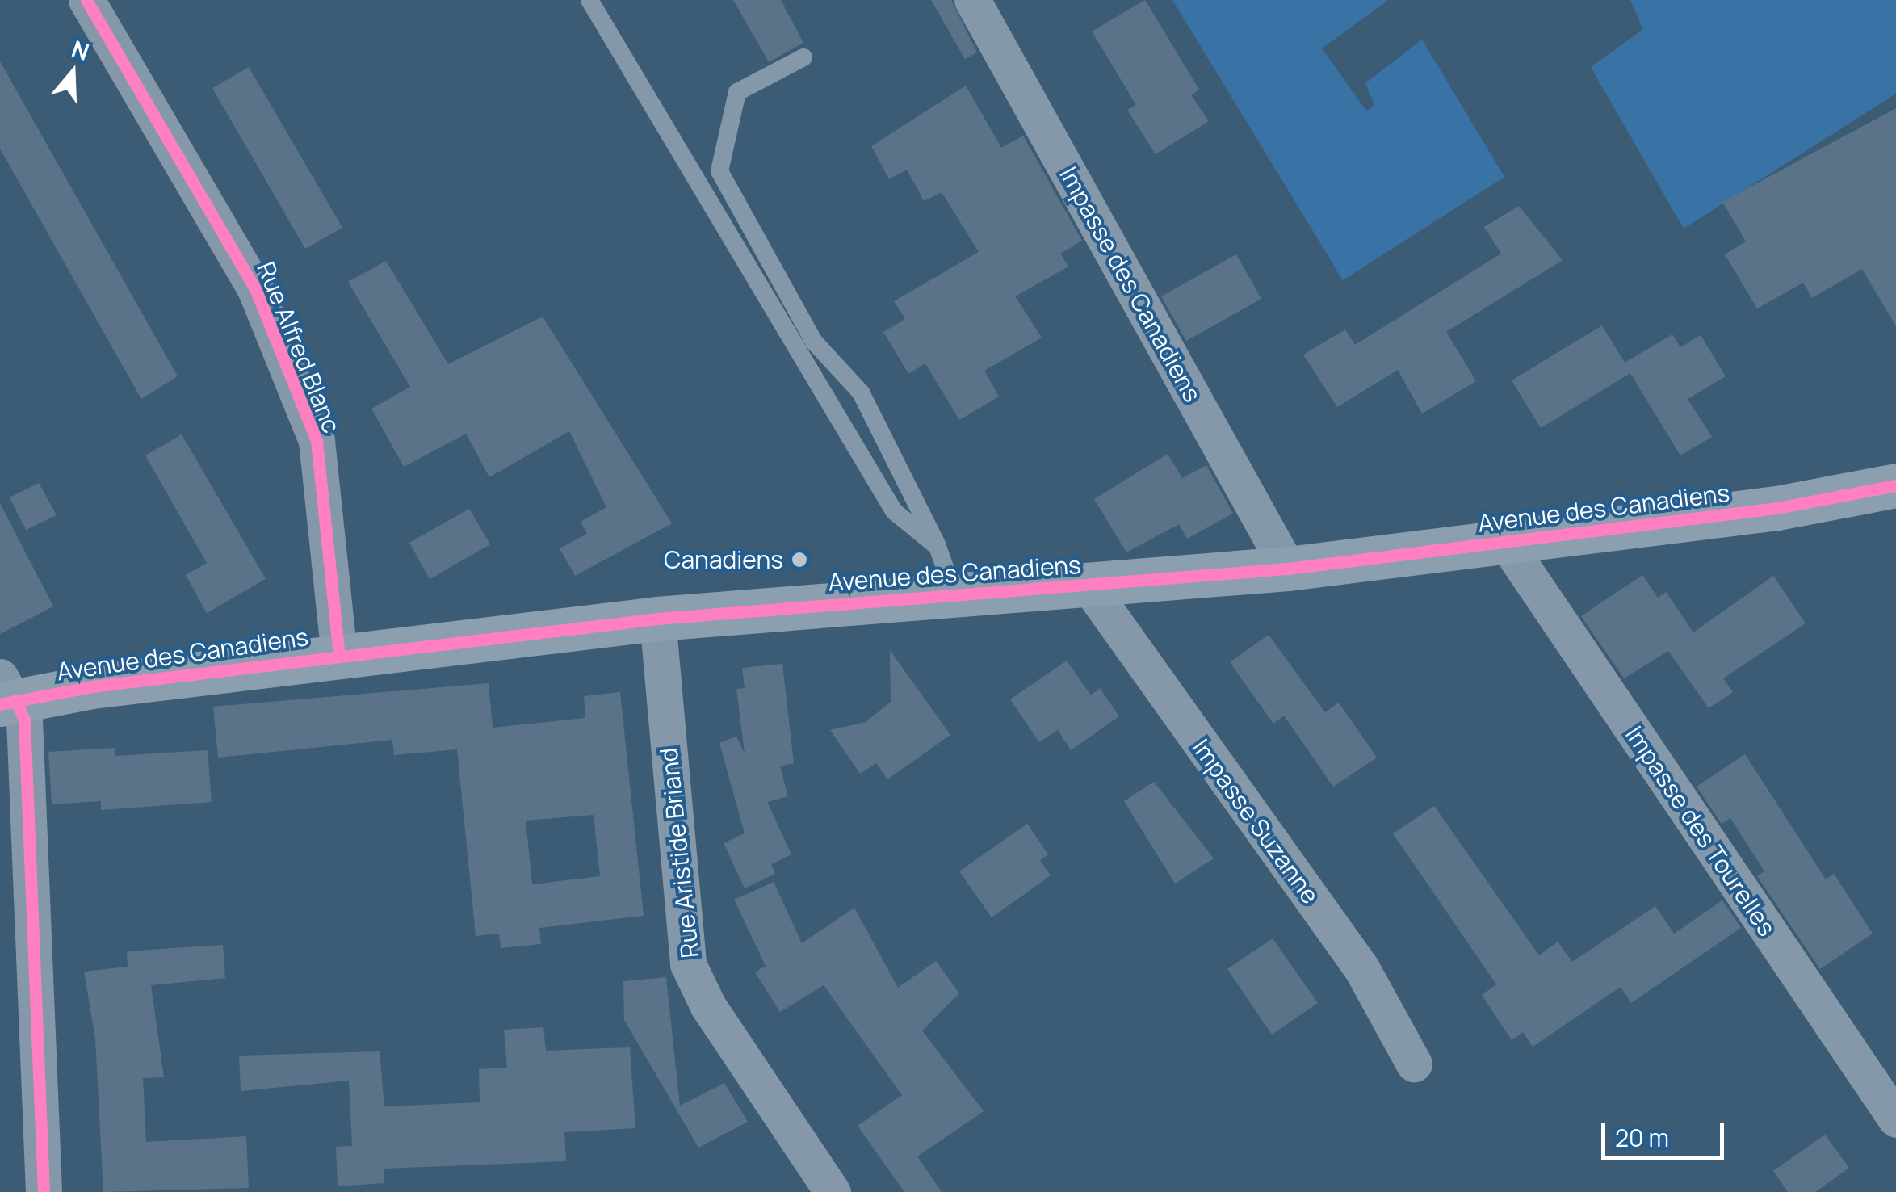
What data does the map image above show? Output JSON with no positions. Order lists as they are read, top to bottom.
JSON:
{
  "streets": {
    "street": [
      "Impasse des Canadiens",
      "Rue Alfred Blanc",
      "Avenue des Canadiens",
      "Impasse Suzanne",
      "Impasse des Tourelles",
      "Rue Aristide Briand"
    ]
  },
  "crossings": [
    ["Impasse des Canadiens", "Avenue des Canadiens"],
    ["Rue Alfred Blanc", "Avenue des Canadiens"],
    ["Avenue des Canadiens", "Impasse Suzanne"],
    ["Avenue des Canadiens", "Impasse des Tourelles"],
    ["Avenue des Canadiens", "Rue Aristide Briand"]
  ],
  "places": ["Canadiens"],
  "scale_bar": "20 m",
  "north": "top"
}
